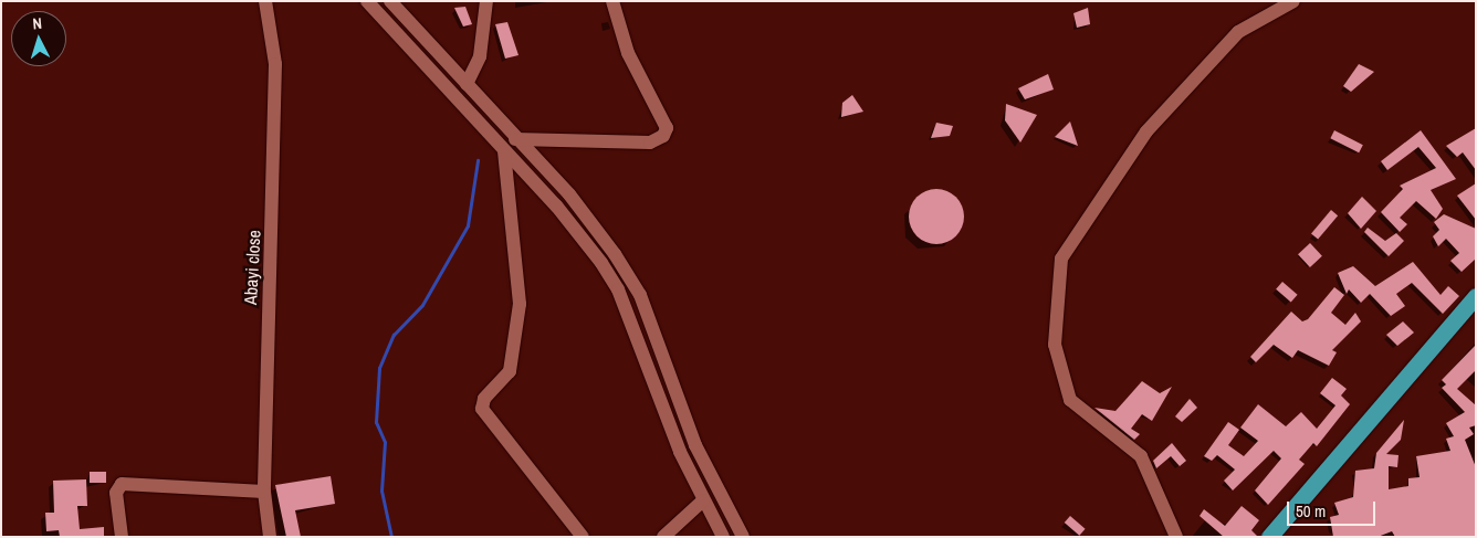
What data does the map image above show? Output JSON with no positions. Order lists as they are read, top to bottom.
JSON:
{
  "streets": {
    "street": ["Abayi close"]
  },
  "scale_bar": "50 m",
  "north": "top"
}
